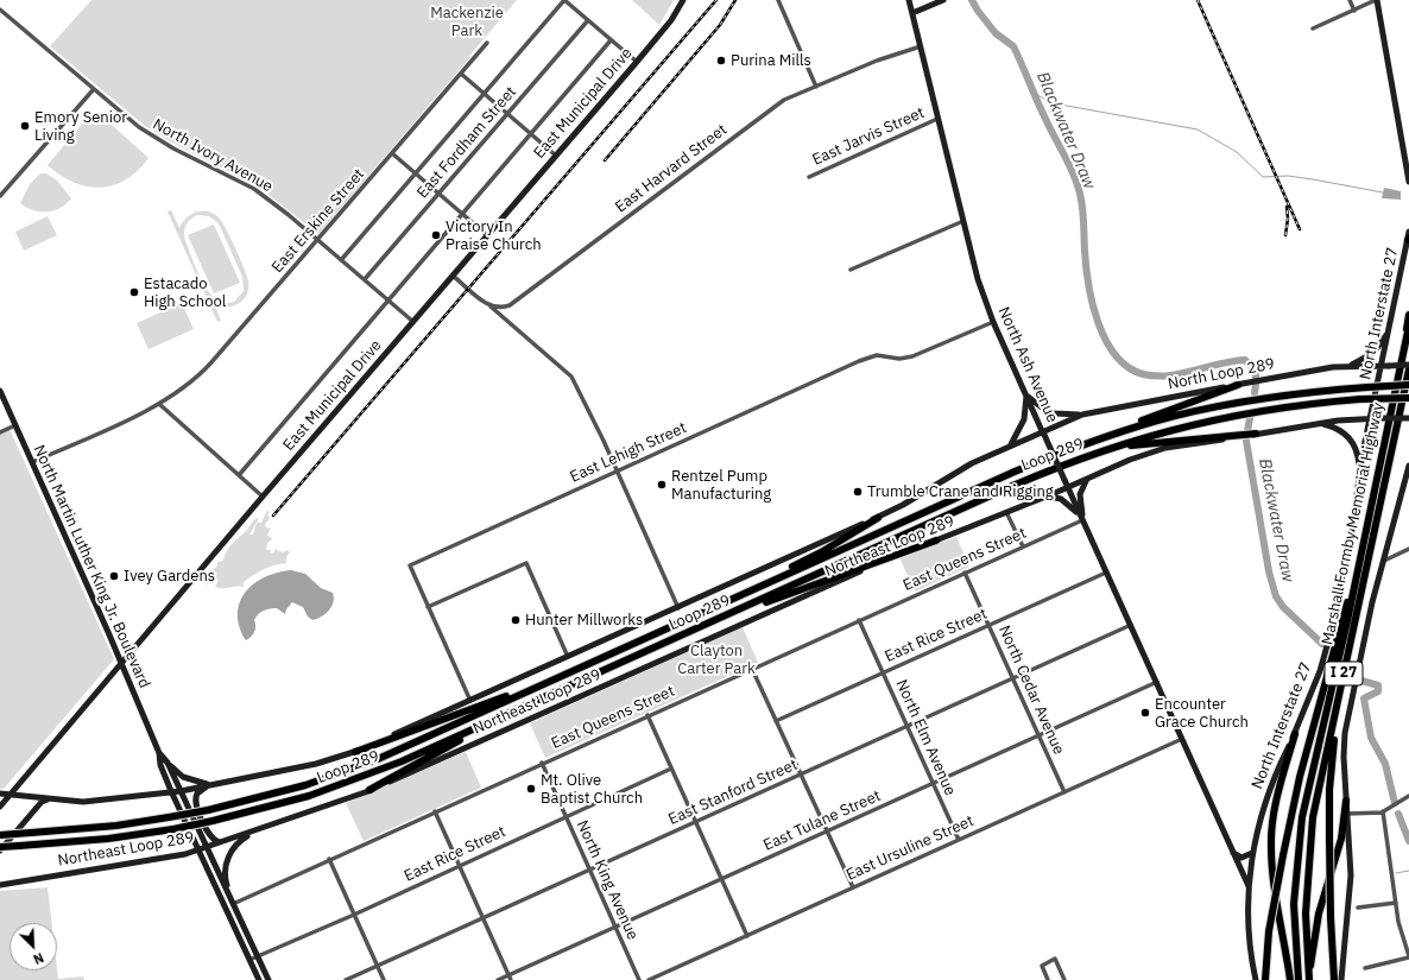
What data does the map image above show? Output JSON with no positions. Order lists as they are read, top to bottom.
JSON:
{
  "streets": {
    "highway": ["Loop 289", "Marshall Formby Memorial Highway", "I 27"],
    "main road": [
      "East Municipal Drive",
      "North Interstate 27",
      "North Ash Avenue",
      "North Loop 289",
      "Northeast Loop 289",
      "North Martin Luther King Jr. Boulevard"
    ],
    "street": [
      "East Jarvis Street",
      "East Fordham Street",
      "North Ivory Avenue",
      "East Harvard Street",
      "East Erskine Street",
      "East Lehigh Street",
      "East Queens Street",
      "East Rice Street",
      "North Cedar Avenue",
      "North Elm Avenue",
      "East Stanford Street",
      "East Tulane Street",
      "East Ursuline Street",
      "North King Avenue"
    ]
  },
  "crossings": [
    ["East Municipal Drive", "North Ivory Avenue"],
    ["East Municipal Drive", "Northeast Loop 289"],
    ["East Municipal Drive", "North Martin Luther King Jr. Boulevard"],
    ["East Jarvis Street", "North Ash Avenue"],
    ["East Fordham Street", "North Ivory Avenue"],
    ["North Ivory Avenue", "East Erskine Street"],
    ["East Harvard Street", "North Ash Avenue"],
    ["East Erskine Street", "North Martin Luther King Jr. Boulevard"],
    ["North Interstate 27", "North Ash Avenue"],
    ["North Interstate 27", "North Loop 289"],
    ["North Ash Avenue", "North Loop 289"],
    ["North Ash Avenue", "East Lehigh Street"],
    ["North Ash Avenue", "Northeast Loop 289"],
    ["North Ash Avenue", "East Queens Street"],
    ["North Ash Avenue", "East Rice Street"],
    ["North Ash Avenue", "East Stanford Street"],
    ["North Ash Avenue", "East Tulane Street"],
    ["North Ash Avenue", "East Ursuline Street"],
    ["North Loop 289", "Northeast Loop 289"],
    ["Northeast Loop 289", "North Martin Luther King Jr. Boulevard"],
    ["East Queens Street", "North Martin Luther King Jr. Boulevard"],
    ["East Queens Street", "North Cedar Avenue"],
    ["East Queens Street", "North Elm Avenue"],
    ["East Queens Street", "North King Avenue"],
    ["North Martin Luther King Jr. Boulevard", "East Rice Street"],
    ["East Rice Street", "North Cedar Avenue"],
    ["East Rice Street", "North Elm Avenue"],
    ["East Rice Street", "North King Avenue"],
    ["North Cedar Avenue", "East Stanford Street"],
    ["North Cedar Avenue", "East Tulane Street"],
    ["North Cedar Avenue", "East Ursuline Street"],
    ["North Elm Avenue", "East Stanford Street"],
    ["North Elm Avenue", "East Tulane Street"],
    ["North Elm Avenue", "East Ursuline Street"],
    ["East Stanford Street", "North King Avenue"],
    ["East Tulane Street", "North King Avenue"]
  ],
  "water": ["Blackwater Draw"],
  "parks": ["Mackenzie Park", "Clayton Carter Park"],
  "places": [
    "Purina Mills",
    "Emory Senior Living",
    "Victory In Praise Church",
    "Estacado High School",
    "Rentzel Pump Manufacturing",
    "Trumble Crane and Rigging",
    "Ivey Gardens",
    "Hunter Millworks",
    "Encounter Grace Church",
    "Mt. Olive Baptist Church"
  ],
  "north": "bottom right"
}
